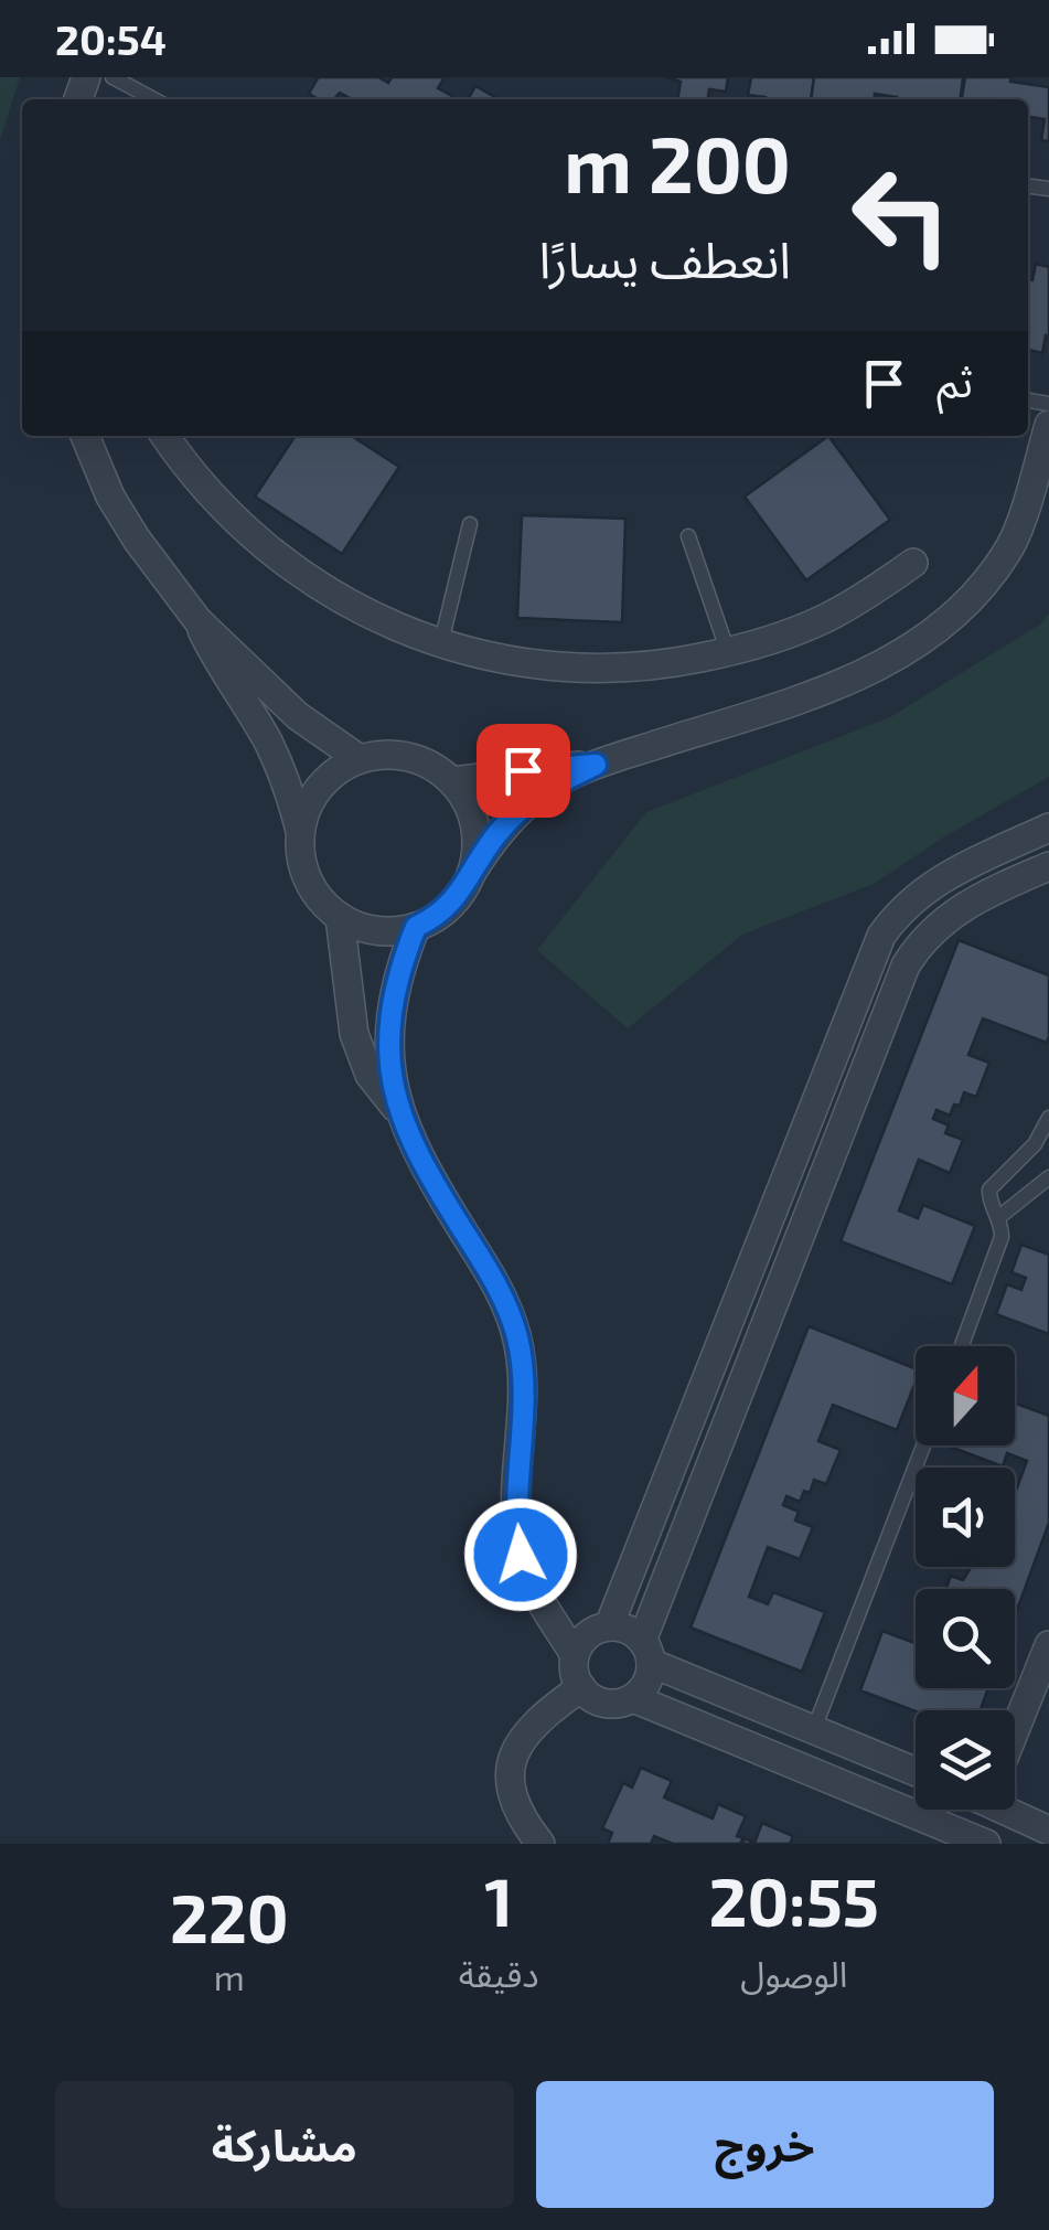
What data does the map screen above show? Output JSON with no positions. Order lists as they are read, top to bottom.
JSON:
{
  "north": "top",
  "page": {
    "status": "20:54",
    "turn": ["200 m", "انعطف يسارًا"],
    "then": "ثم",
    "eta": [
      "20:55",
      "الوصول",
      "1",
      "دقيقة",
      "220",
      "m"
    ],
    "buttons": ["خروج", "مشاركة"]
  }
}
